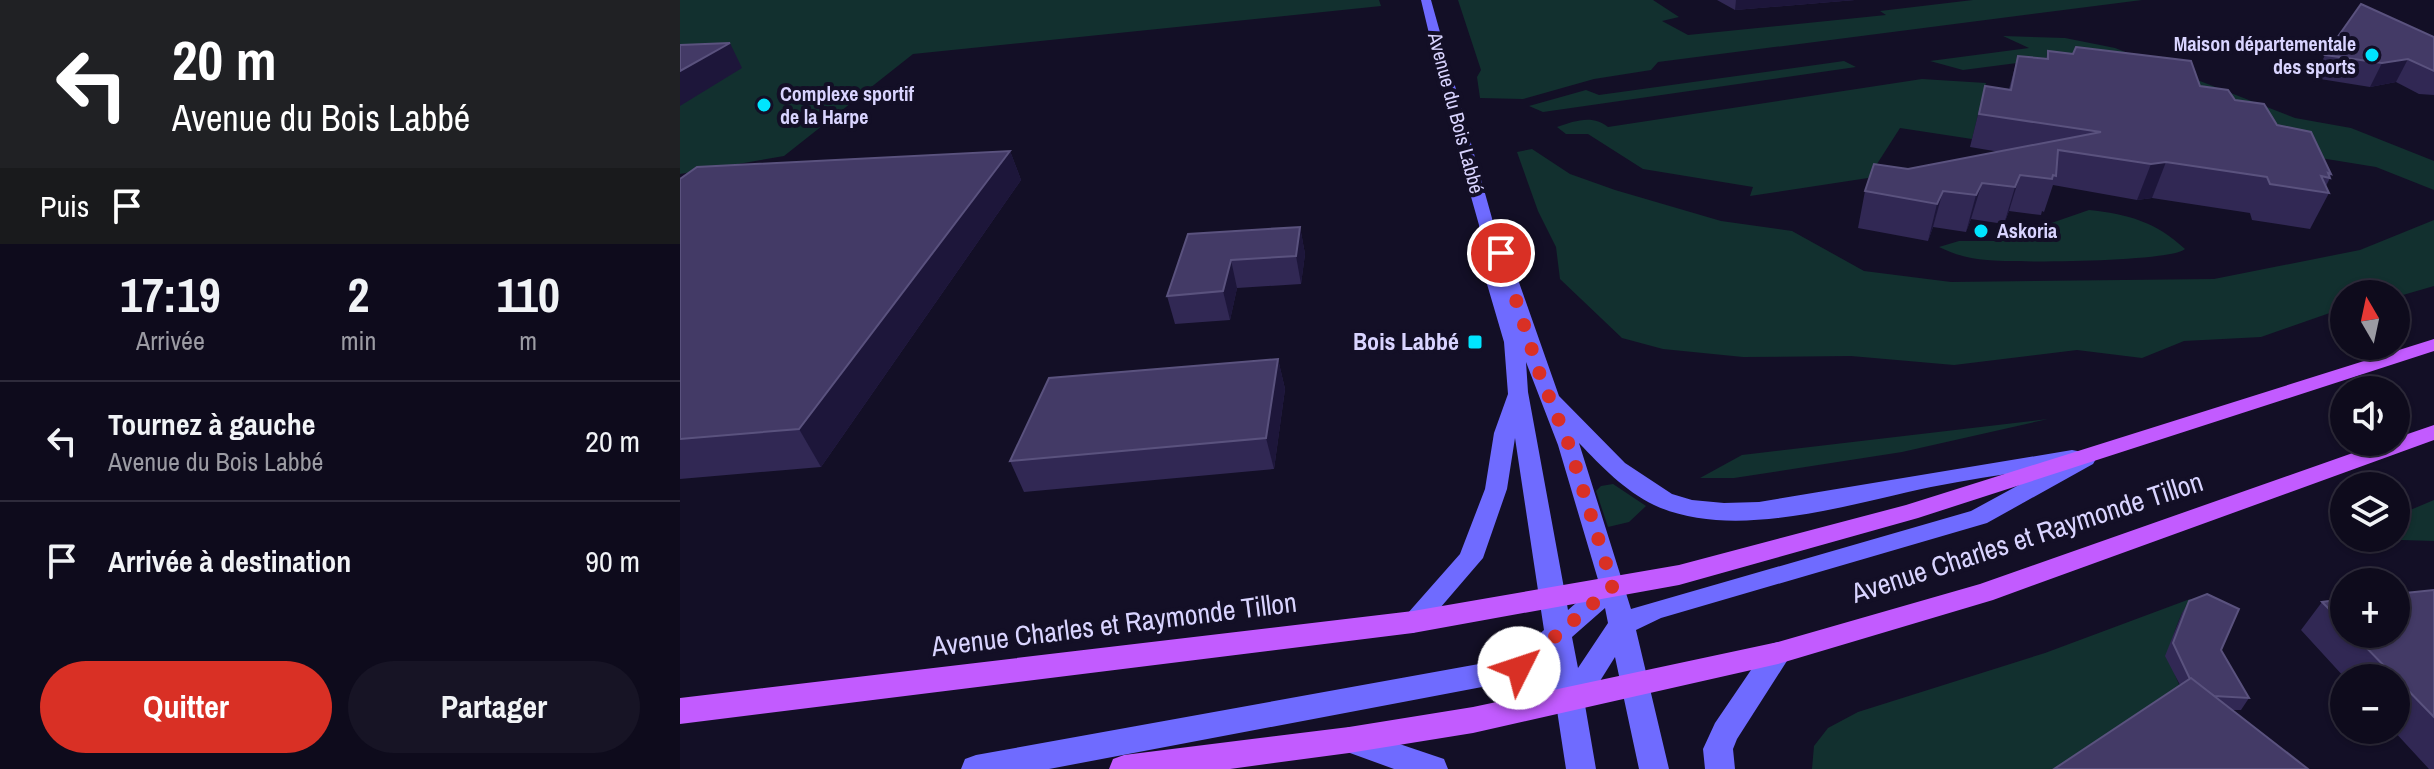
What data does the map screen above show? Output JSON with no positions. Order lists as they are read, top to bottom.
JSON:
{
  "streets": {
    "main road": ["Avenue Charles et Raymonde Tillon"],
    "street": ["Avenue du Bois Labbé"]
  },
  "crossings": [
    ["Avenue du Bois Labbé", "Avenue Charles et Raymonde Tillon"]
  ],
  "places": {
    "other": ["Maison départementale des sports", "Complexe sportif de la Harpe", "Askoria"],
    "transit": ["Bois Labbé"]
  },
  "north": "top",
  "page": {
    "turn": ["20 m", "Avenue du Bois Labbé"],
    "then": "Puis",
    "eta": [
      "17:19",
      "Arrivée",
      "2",
      "min",
      "110",
      "m"
    ],
    "map_buttons": ["+", "−"],
    "list": [
      {
        "name": "Tournez à gauche",
        "note": "Avenue du Bois Labbé",
        "value": "20 m"
      },
      {
        "name": "Arrivée à destination",
        "value": "90 m"
      }
    ],
    "buttons": ["Quitter", "Partager"]
  }
}
